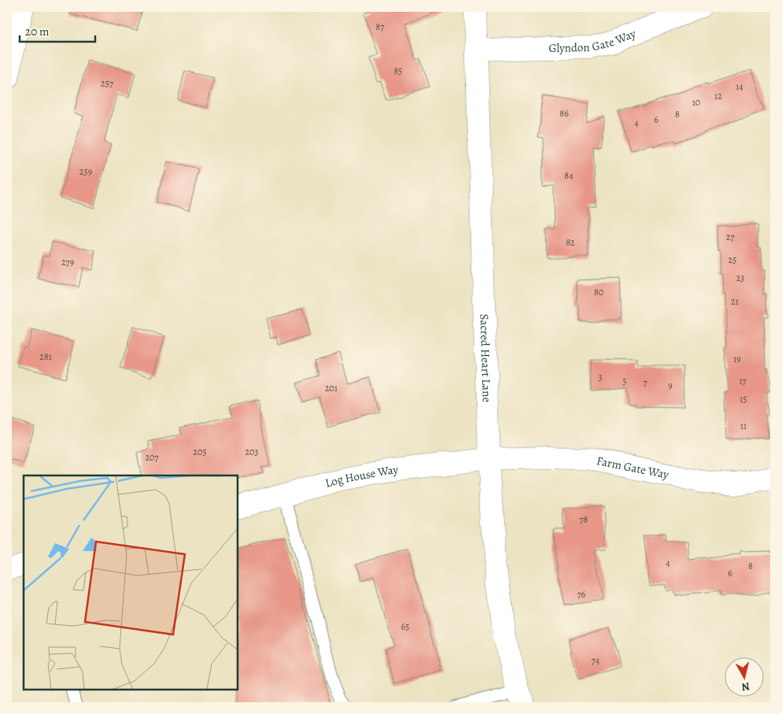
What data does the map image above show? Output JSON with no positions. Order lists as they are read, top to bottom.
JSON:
{
  "streets": {
    "street": [
      "Glyndon Gate Way",
      "Sacred Heart Lane",
      "Farm Gate Way",
      "Log House Way"
    ]
  },
  "crossings": [
    ["Glyndon Gate Way", "Sacred Heart Lane"],
    ["Sacred Heart Lane", "Farm Gate Way"],
    ["Sacred Heart Lane", "Log House Way"],
    ["Farm Gate Way", "Log House Way"]
  ],
  "house_numbers": [
    "87",
    "85",
    "257",
    "14",
    "12",
    "10",
    "86",
    "8",
    "6",
    "4",
    "259",
    "84",
    "27",
    "82",
    "25",
    "279",
    "23",
    "80",
    "21",
    "281",
    "19",
    "3",
    "5",
    "17",
    "7",
    "9",
    "201",
    "15",
    "11",
    "205",
    "203",
    "207",
    "78",
    "4",
    "8",
    "6",
    "76",
    "65",
    "74"
  ],
  "scale_bar": "20 m",
  "north": "bottom"
}
